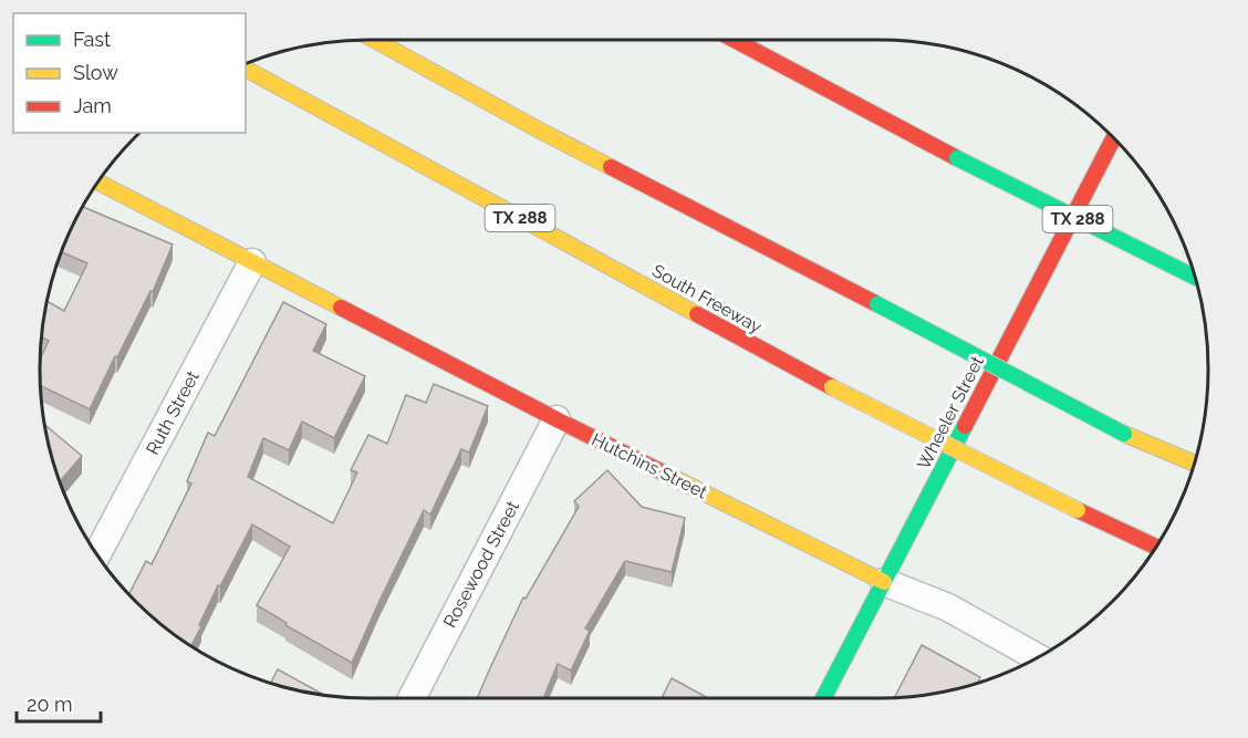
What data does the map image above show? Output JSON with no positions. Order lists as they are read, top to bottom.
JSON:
{
  "streets": {
    "main road": [
      "TX 288",
      "South Freeway",
      "Wheeler Street",
      "Hutchins Street"
    ],
    "street": ["Ruth Street", "Rosewood Street"]
  },
  "crossings": [
    ["Ruth Street", "Hutchins Street"],
    ["Wheeler Street", "Hutchins Street"],
    ["Hutchins Street", "Rosewood Street"]
  ],
  "legend": ["Fast", "Slow", "Jam"],
  "scale_bar": "20 m"
}
